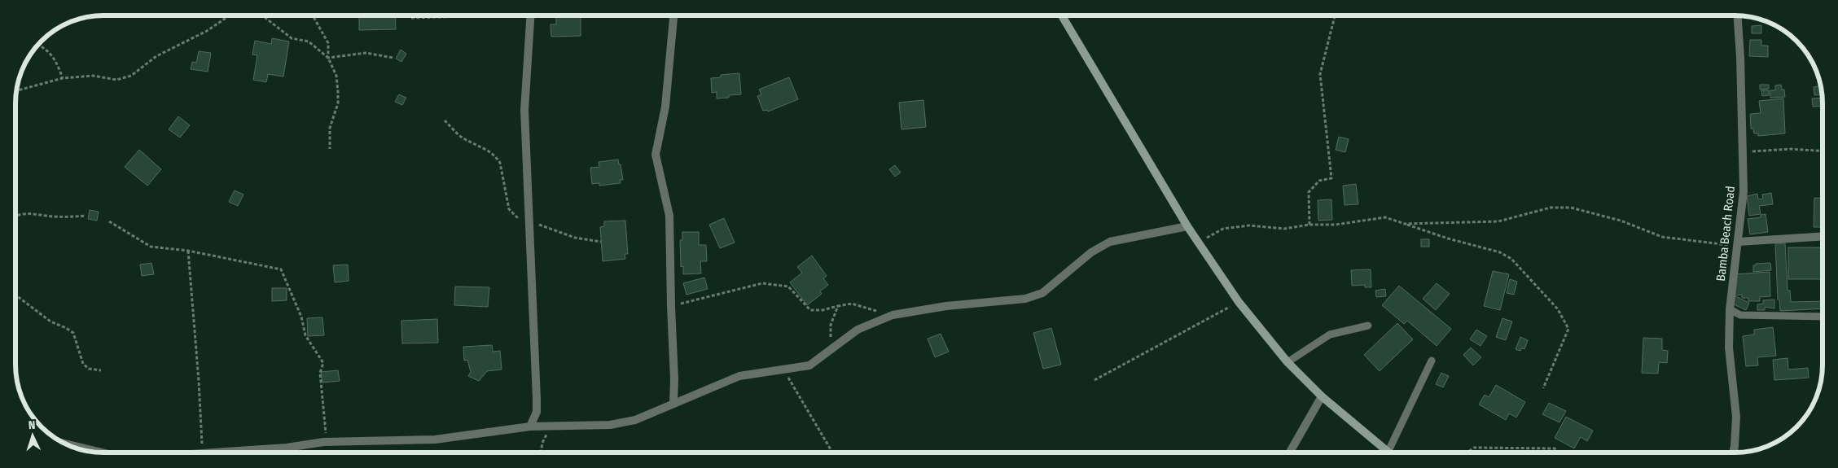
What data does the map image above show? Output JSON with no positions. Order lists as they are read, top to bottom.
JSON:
{
  "streets": {
    "street": ["Bamba Beach Road"]
  },
  "north": "top"
}
